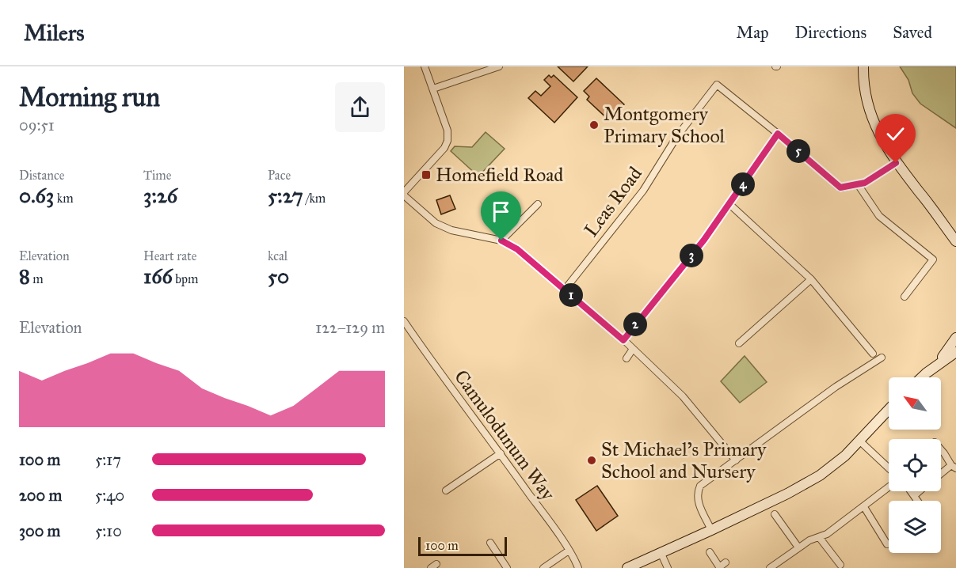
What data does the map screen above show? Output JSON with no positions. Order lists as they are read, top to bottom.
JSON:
{
  "streets": {
    "street": ["Leas Road", "Camulodunum Way"]
  },
  "places": {
    "other": ["Montgomery Primary School", "St Michael's Primary School and Nursery"],
    "transit": ["Homefield Road"]
  },
  "scale_bar": "100 m",
  "north": "top left",
  "page": {
    "header": "Milers",
    "nav": ["Map", "Directions", "Saved"],
    "heading": ["Morning run", "09:51"],
    "pins": [
      "5",
      "4",
      "3",
      "1",
      "2"
    ],
    "stats": [
      ["Distance", "0.63 km"],
      ["Time", "3:26"],
      ["Pace", "5:27 /km"],
      ["Elevation", "8 m"],
      ["Heart rate", "166 bpm"],
      ["kcal", "50"]
    ],
    "chart": ["Elevation", "122–129 m"],
    "list": [
      {
        "name": "100 m",
        "note": "5:17"
      },
      {
        "name": "200 m",
        "note": "5:40"
      },
      {
        "name": "300 m",
        "note": "5:10"
      }
    ],
    "scale": "100 m"
  }
}
